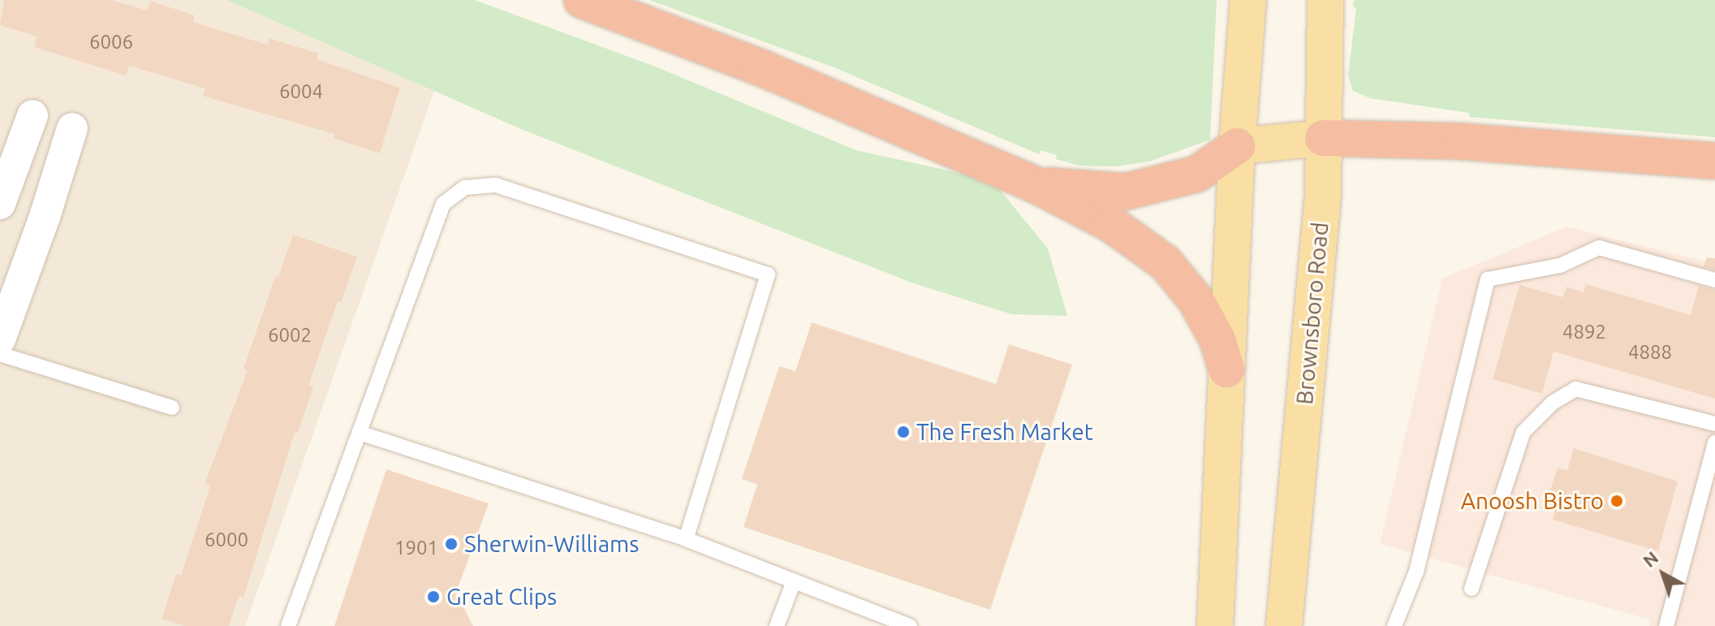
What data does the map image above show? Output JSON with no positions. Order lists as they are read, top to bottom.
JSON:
{
  "streets": {
    "main road": ["Brownsboro Road"]
  },
  "places": [
    "The Fresh Market",
    "Anoosh Bistro",
    "Sherwin-Williams",
    "Great Clips"
  ],
  "house_numbers": [
    "6006",
    "6004",
    "4892",
    "6002",
    "4888",
    "6000",
    "1901"
  ],
  "north": "top left"
}
